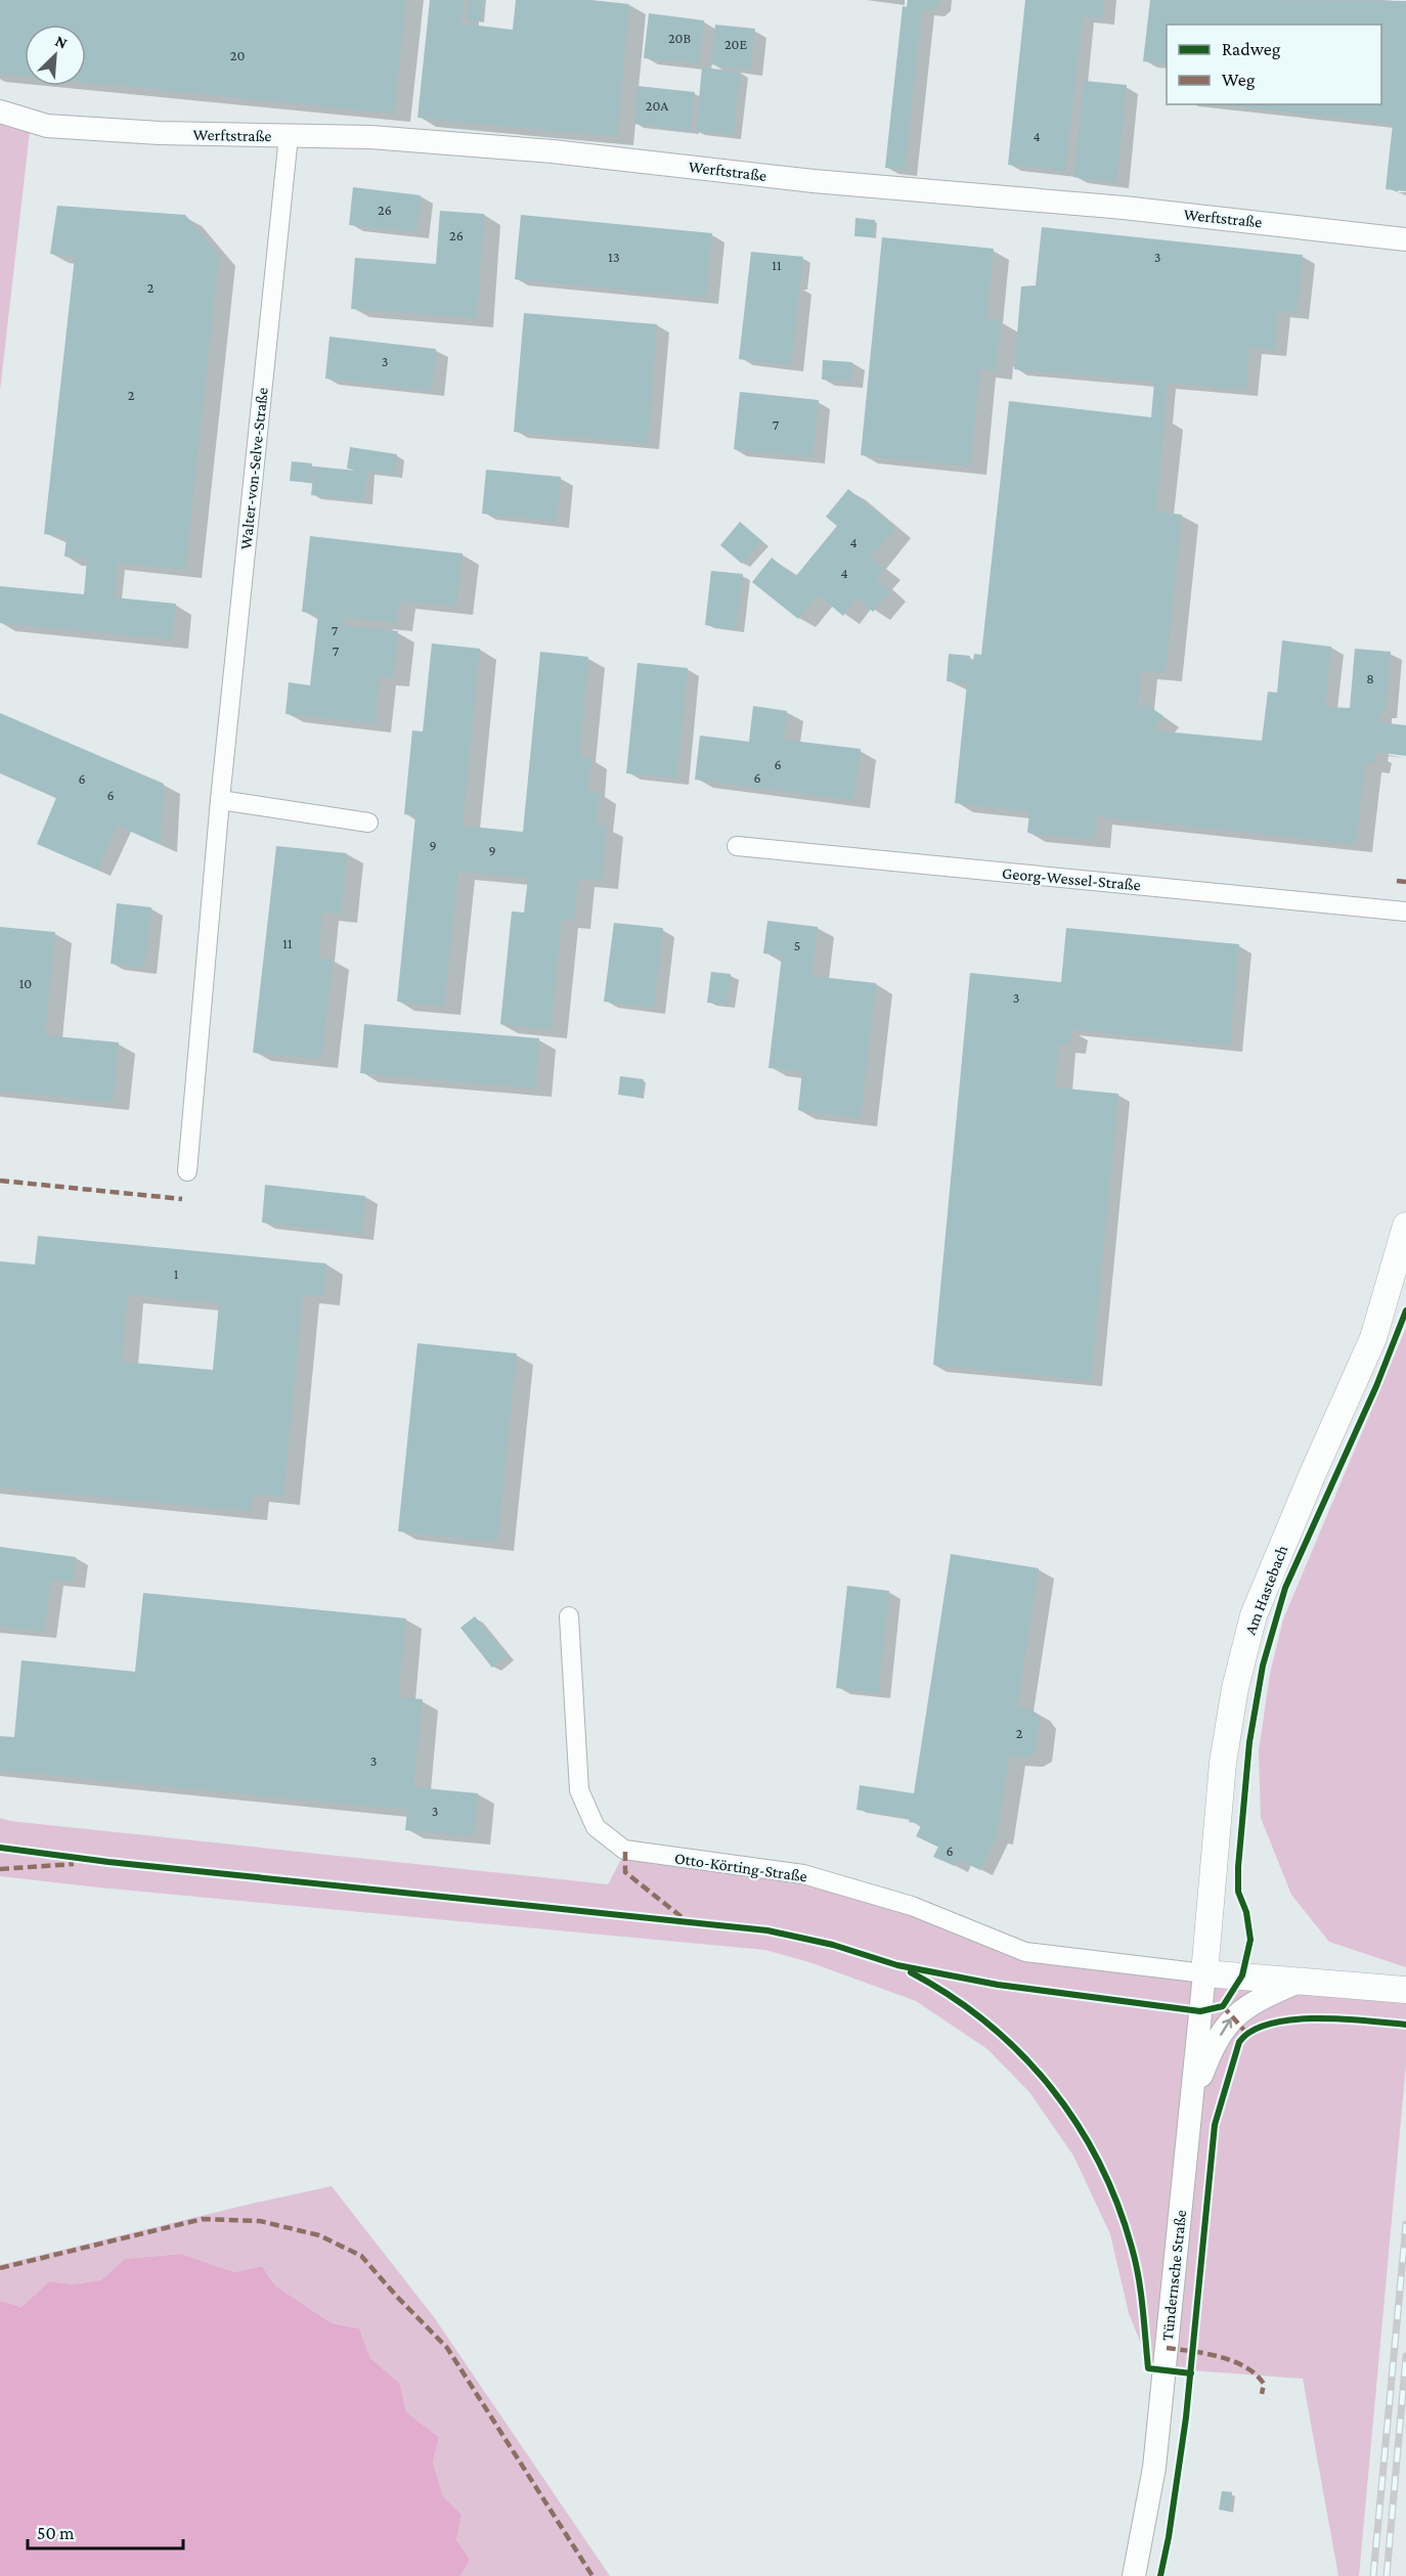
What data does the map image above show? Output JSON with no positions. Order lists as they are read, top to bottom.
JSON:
{
  "streets": {
    "main road": ["Am Hastebach"],
    "street": [
      "Werftstraße",
      "Walter-von-Selve-Straße",
      "Georg-Wessel-Straße",
      "Otto-Körting-Straße",
      "Tündernsche Straße"
    ]
  },
  "crossings": [
    ["Werftstraße", "Walter-von-Selve-Straße"],
    ["Am Hastebach", "Otto-Körting-Straße"],
    ["Am Hastebach", "Tündernsche Straße"],
    ["Otto-Körting-Straße", "Tündernsche Straße"]
  ],
  "house_numbers": [
    "20B",
    "20E",
    "20",
    "20A",
    "4",
    "26",
    "26",
    "13",
    "3",
    "11",
    "2",
    "3",
    "2",
    "7",
    "4",
    "4",
    "7",
    "7",
    "8",
    "6",
    "6",
    "6",
    "6",
    "9",
    "9",
    "11",
    "5",
    "10",
    "3",
    "1",
    "2",
    "3",
    "3",
    "6"
  ],
  "legend": ["Radweg", "Weg"],
  "scale_bar": "50 m",
  "north": "top right"
}
